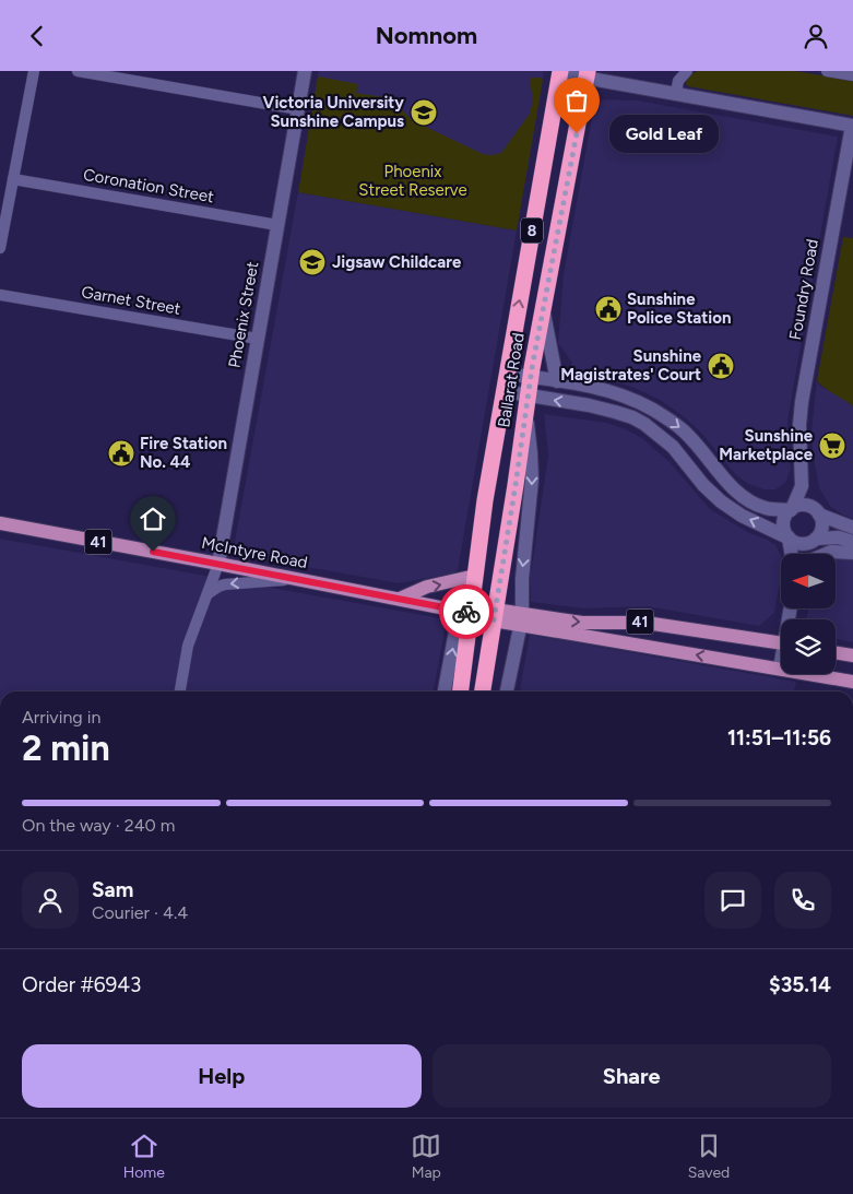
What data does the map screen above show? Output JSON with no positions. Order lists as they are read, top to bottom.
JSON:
{
  "streets": {
    "highway": ["8", "Ballarat Road"],
    "main road": ["41", "McIntyre Road"],
    "street": [
      "Coronation Street",
      "Foundry Road",
      "Garnet Street",
      "Phoenix Street"
    ]
  },
  "crossings": [
    ["Coronation Street", "Phoenix Street"],
    ["Garnet Street", "Phoenix Street"],
    ["Phoenix Street", "McIntyre Road"],
    ["Ballarat Road", "41"],
    ["Ballarat Road", "McIntyre Road"],
    ["41", "McIntyre Road"]
  ],
  "parks": ["Phoenix Street Reserve"],
  "places": {
    "school or university": ["Victoria University Sunshine Campus", "Jigsaw Childcare"],
    "other": ["Gold Leaf"],
    "public building": ["Sunshine Police Station", "Sunshine Magistrates' Court", "Fire Station No. 44"],
    "supermarket": ["Sunshine Marketplace"]
  },
  "north": "left",
  "page": {
    "header": "Nomnom",
    "bubble": "Gold Leaf",
    "heading": ["2 min", "Arriving in", "11:51–11:56"],
    "panel": [
      "Sam",
      "Courier · 4.4",
      "Order #6943",
      "$35.14"
    ],
    "bar": "On the way · 240 m",
    "buttons": ["Help", "Share"],
    "tabs": ["Home", "Map", "Saved"]
  }
}
